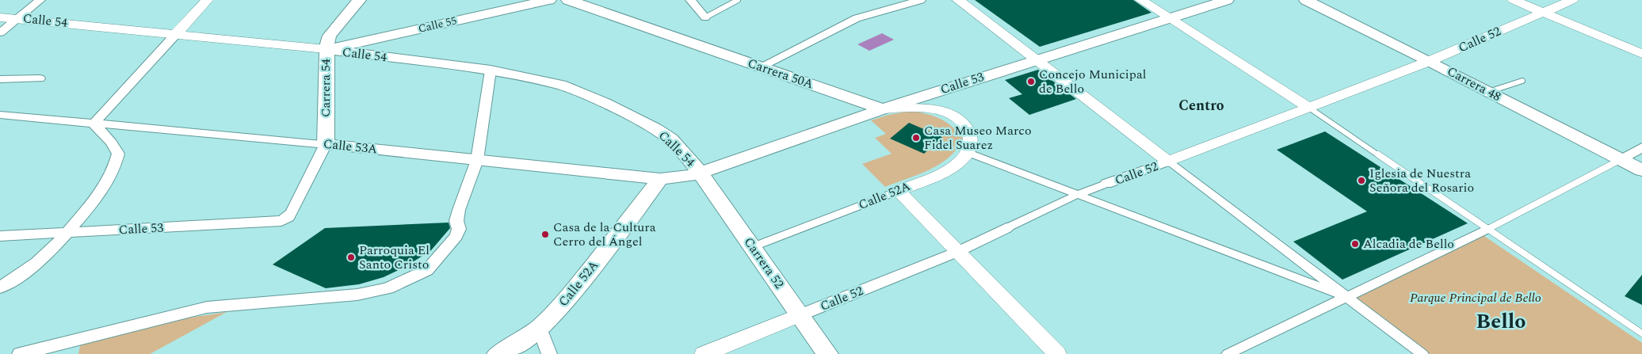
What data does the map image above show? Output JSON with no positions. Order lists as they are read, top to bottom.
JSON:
{
  "streets": {
    "main road": [
      "Calle 54",
      "Calle 55",
      "Carrera 50A",
      "Calle 53",
      "Carrera 48",
      "Carrera 54",
      "Calle 53A",
      "Calle 52A",
      "Carrera 52"
    ],
    "street": ["Calle 52"]
  },
  "crossings": [
    ["Calle 54", "Calle 55"],
    ["Calle 54", "Calle 53"],
    ["Calle 54", "Carrera 54"],
    ["Calle 54", "Calle 53A"],
    ["Calle 54", "Carrera 52"],
    ["Calle 55", "Carrera 54"],
    ["Calle 52", "Carrera 48"],
    ["Calle 52", "Carrera 52"],
    ["Carrera 50A", "Calle 53"],
    ["Carrera 50A", "Calle 52A"],
    ["Calle 53", "Carrera 54"],
    ["Calle 53", "Calle 53A"],
    ["Calle 53", "Carrera 52"],
    ["Carrera 54", "Calle 53A"],
    ["Calle 53A", "Calle 52A"],
    ["Calle 53A", "Carrera 52"],
    ["Calle 52A", "Carrera 52"]
  ],
  "districts": ["Centro", "Bello"],
  "parks": ["Parque Principal de Bello"],
  "places": [
    "Concejo Municipal de Bello",
    "Casa Museo Marco Fidel Suarez",
    "Iglesia de Nuestra Señora del Rosario",
    "Casa de la Cultura Cerro del Ángel",
    "Alcadia de Bello",
    "Parroquia El Santo Cristo"
  ]
}
